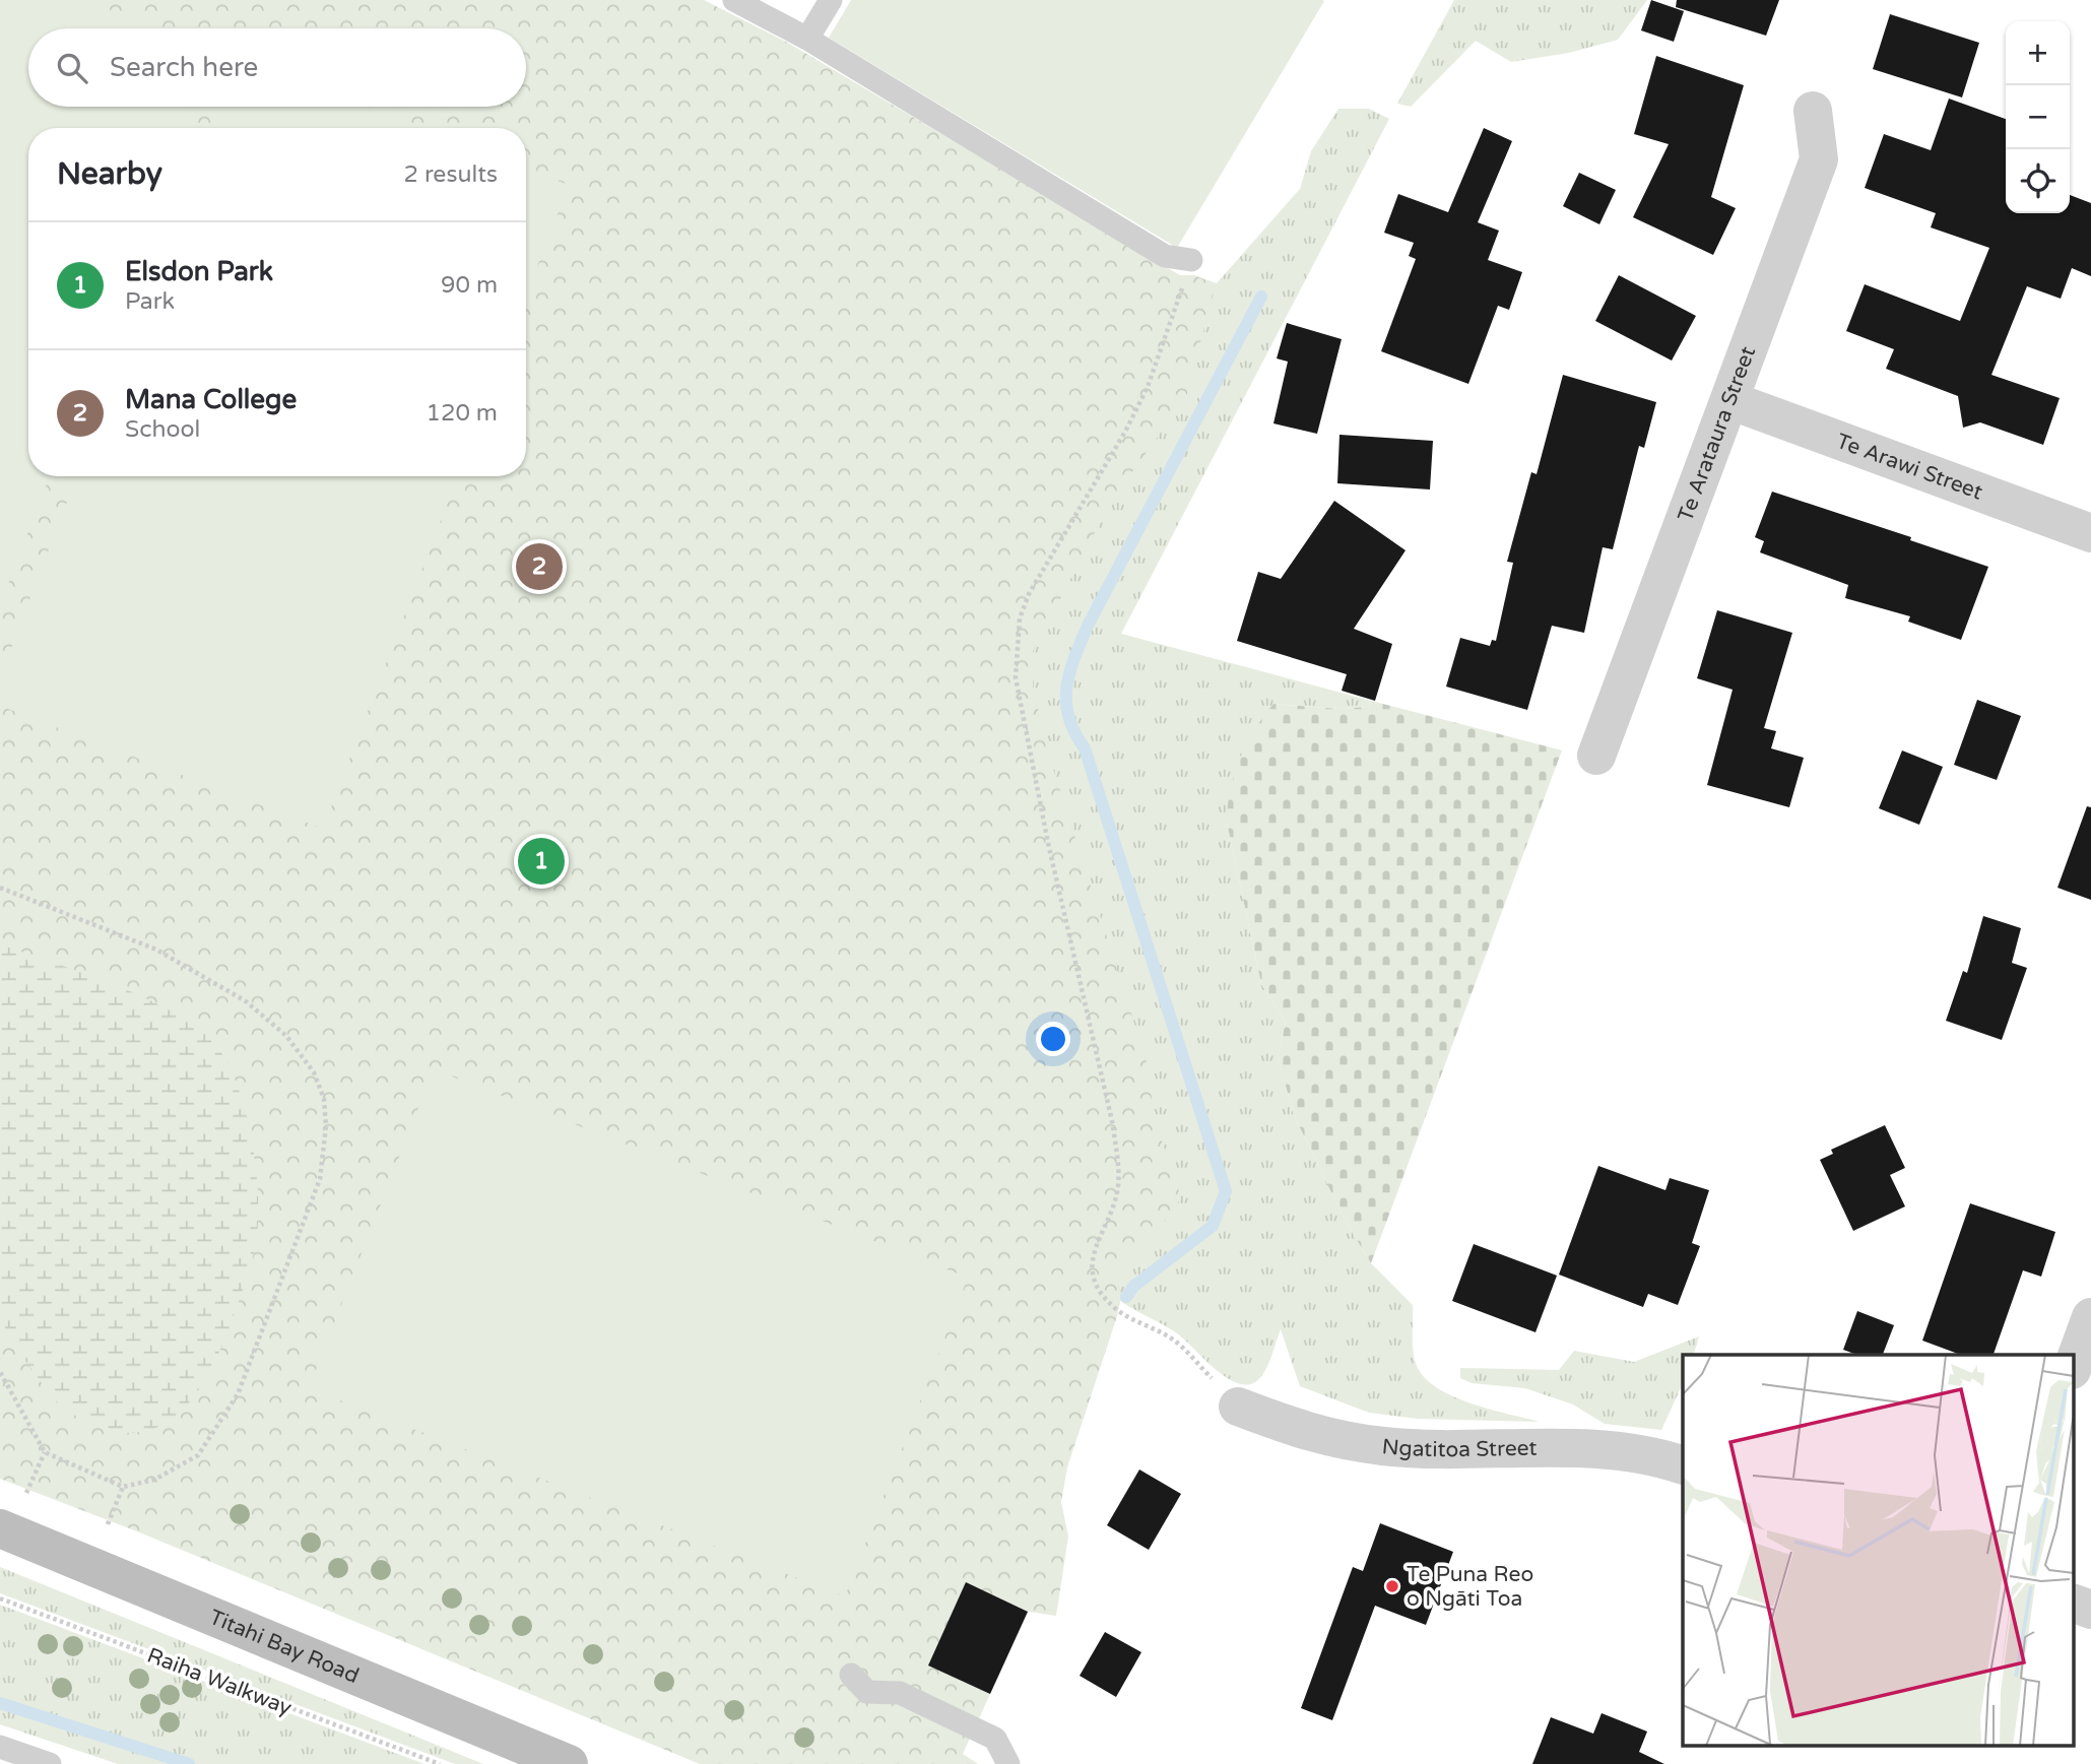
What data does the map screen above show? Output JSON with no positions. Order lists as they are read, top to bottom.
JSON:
{
  "streets": {
    "main road": ["Titahi Bay Road"],
    "street": ["Te Arataura Street", "Te Arawi Street", "Ngatitoa Street"],
    "path": ["Raiha Walkway"]
  },
  "crossings": [
    ["Te Arataura Street", "Te Arawi Street"]
  ],
  "places": ["Te Puna Reo o Ngāti Toa"],
  "page": {
    "map_buttons": ["+", "−"],
    "search": "Search here",
    "heading": ["Nearby", "2 results"],
    "list": [
      {
        "mark": "1",
        "name": "Elsdon Park",
        "note": "Park",
        "value": "90 m"
      },
      {
        "mark": "2",
        "name": "Mana College",
        "note": "School",
        "value": "120 m"
      }
    ],
    "pins": ["2", "1"]
  }
}
